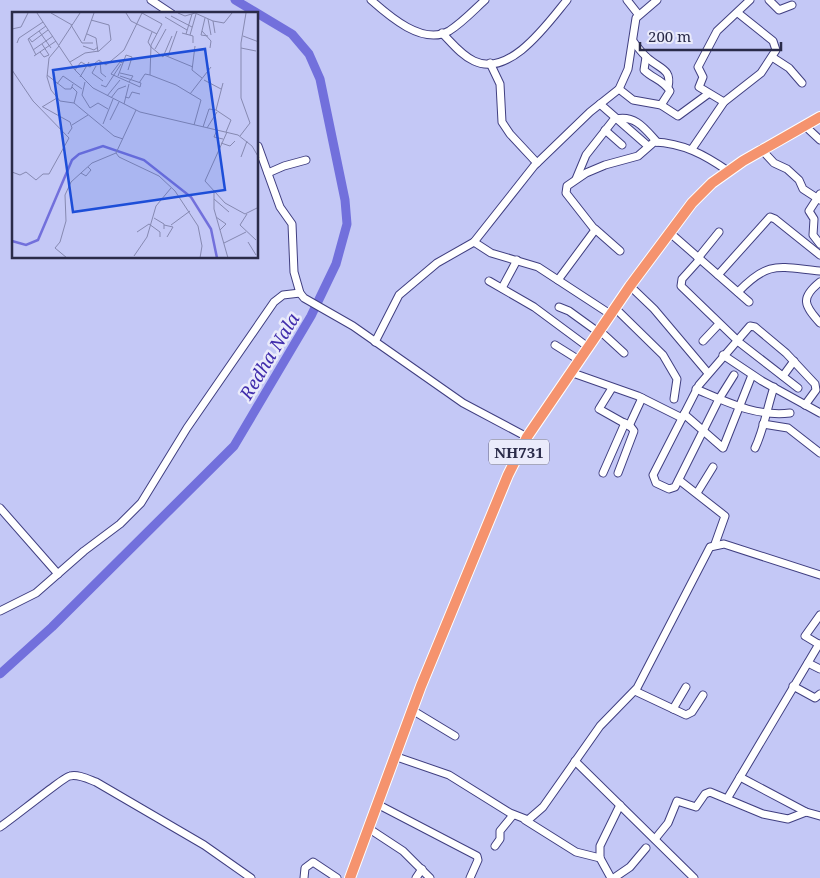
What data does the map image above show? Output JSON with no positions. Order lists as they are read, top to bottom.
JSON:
{
  "streets": {
    "highway": ["NH731"]
  },
  "water": ["Redha Nala"],
  "scale_bar": "200 m"
}
